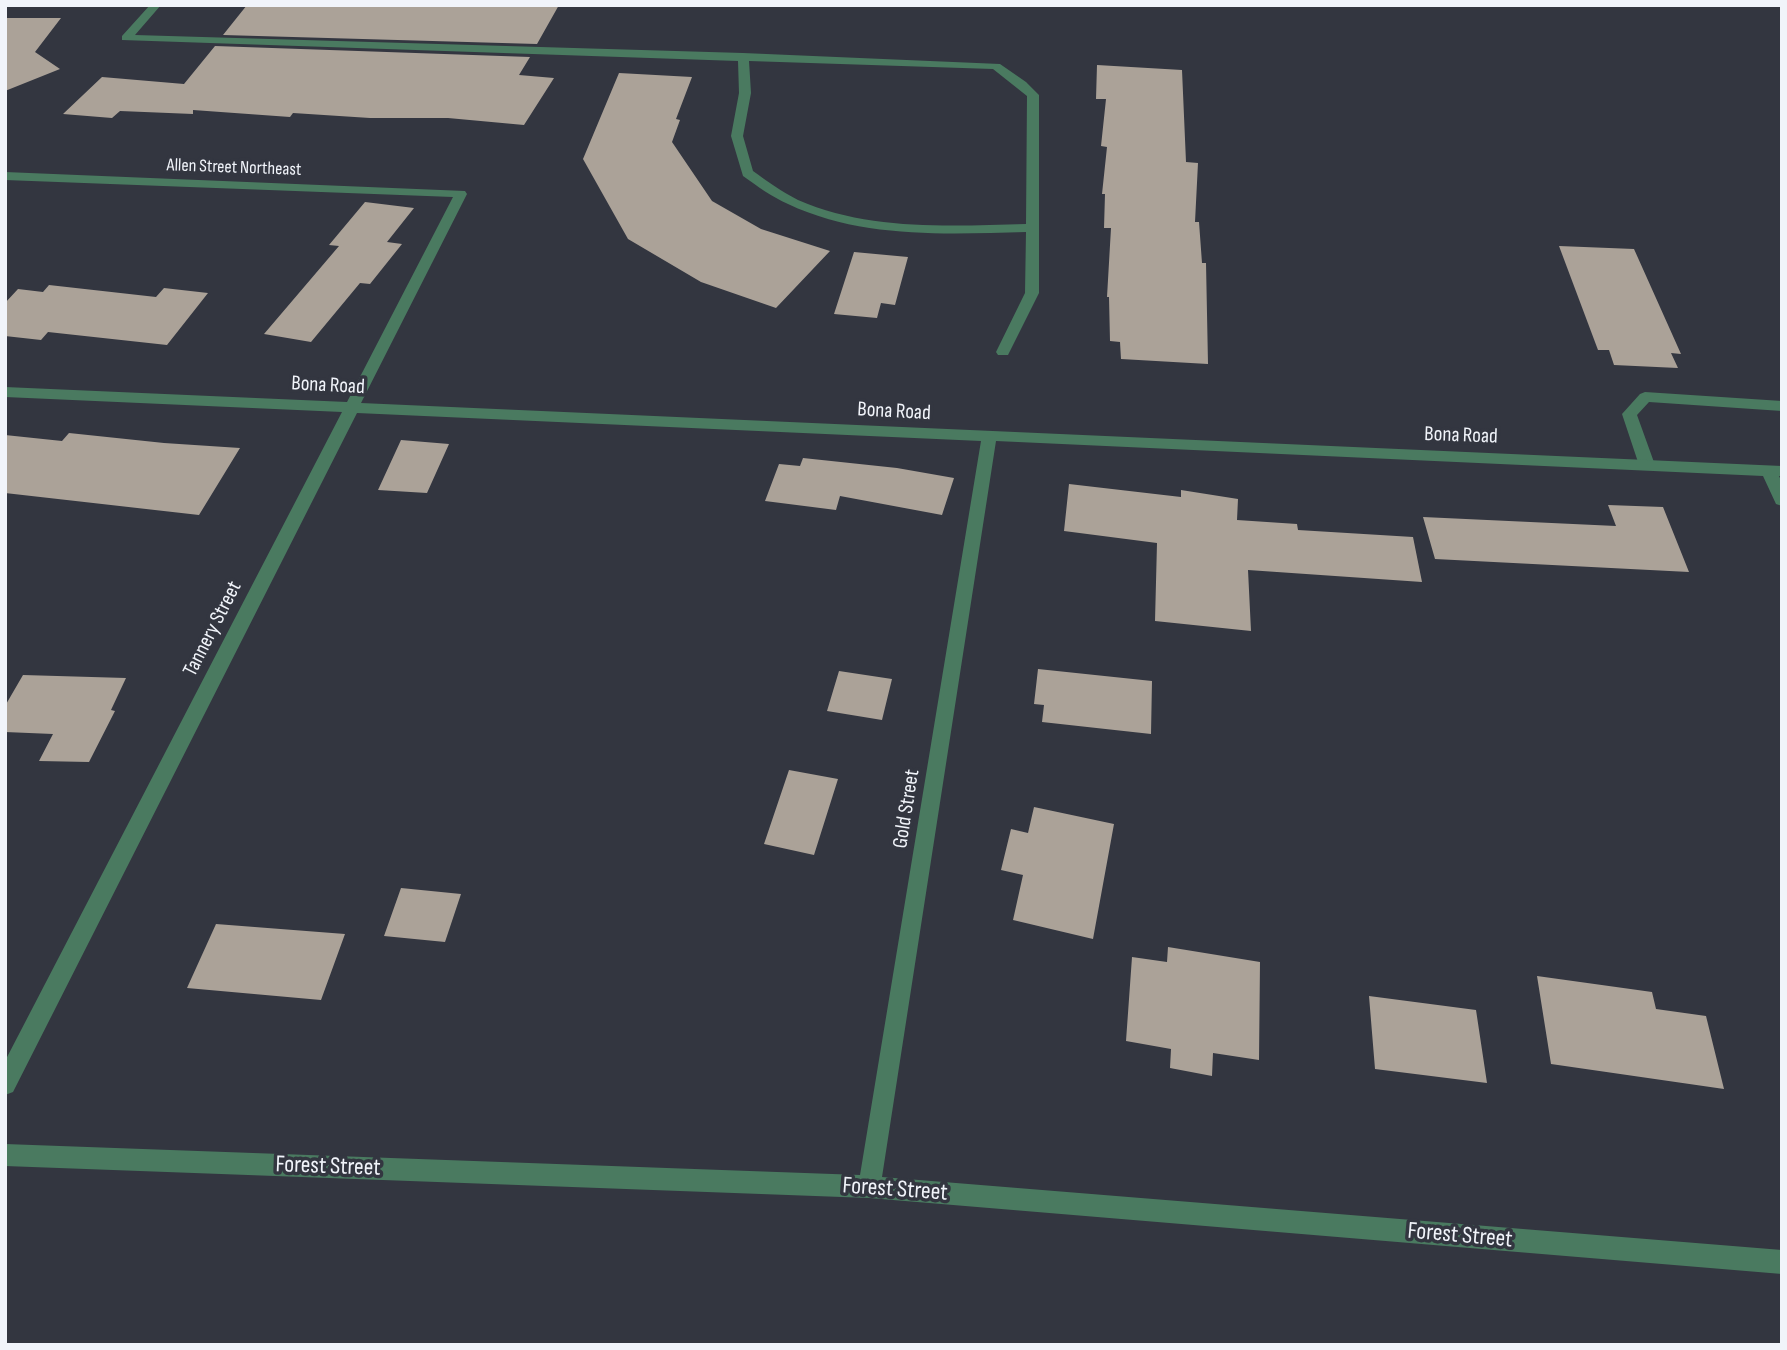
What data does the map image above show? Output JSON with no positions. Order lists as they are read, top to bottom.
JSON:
{
  "streets": {
    "street": [
      "Allen Street Northeast",
      "Bona Road",
      "Tannery Street",
      "Gold Street",
      "Forest Street"
    ]
  },
  "crossings": [
    ["Allen Street Northeast", "Tannery Street"],
    ["Bona Road", "Tannery Street"],
    ["Bona Road", "Gold Street"],
    ["Gold Street", "Forest Street"]
  ]
}
